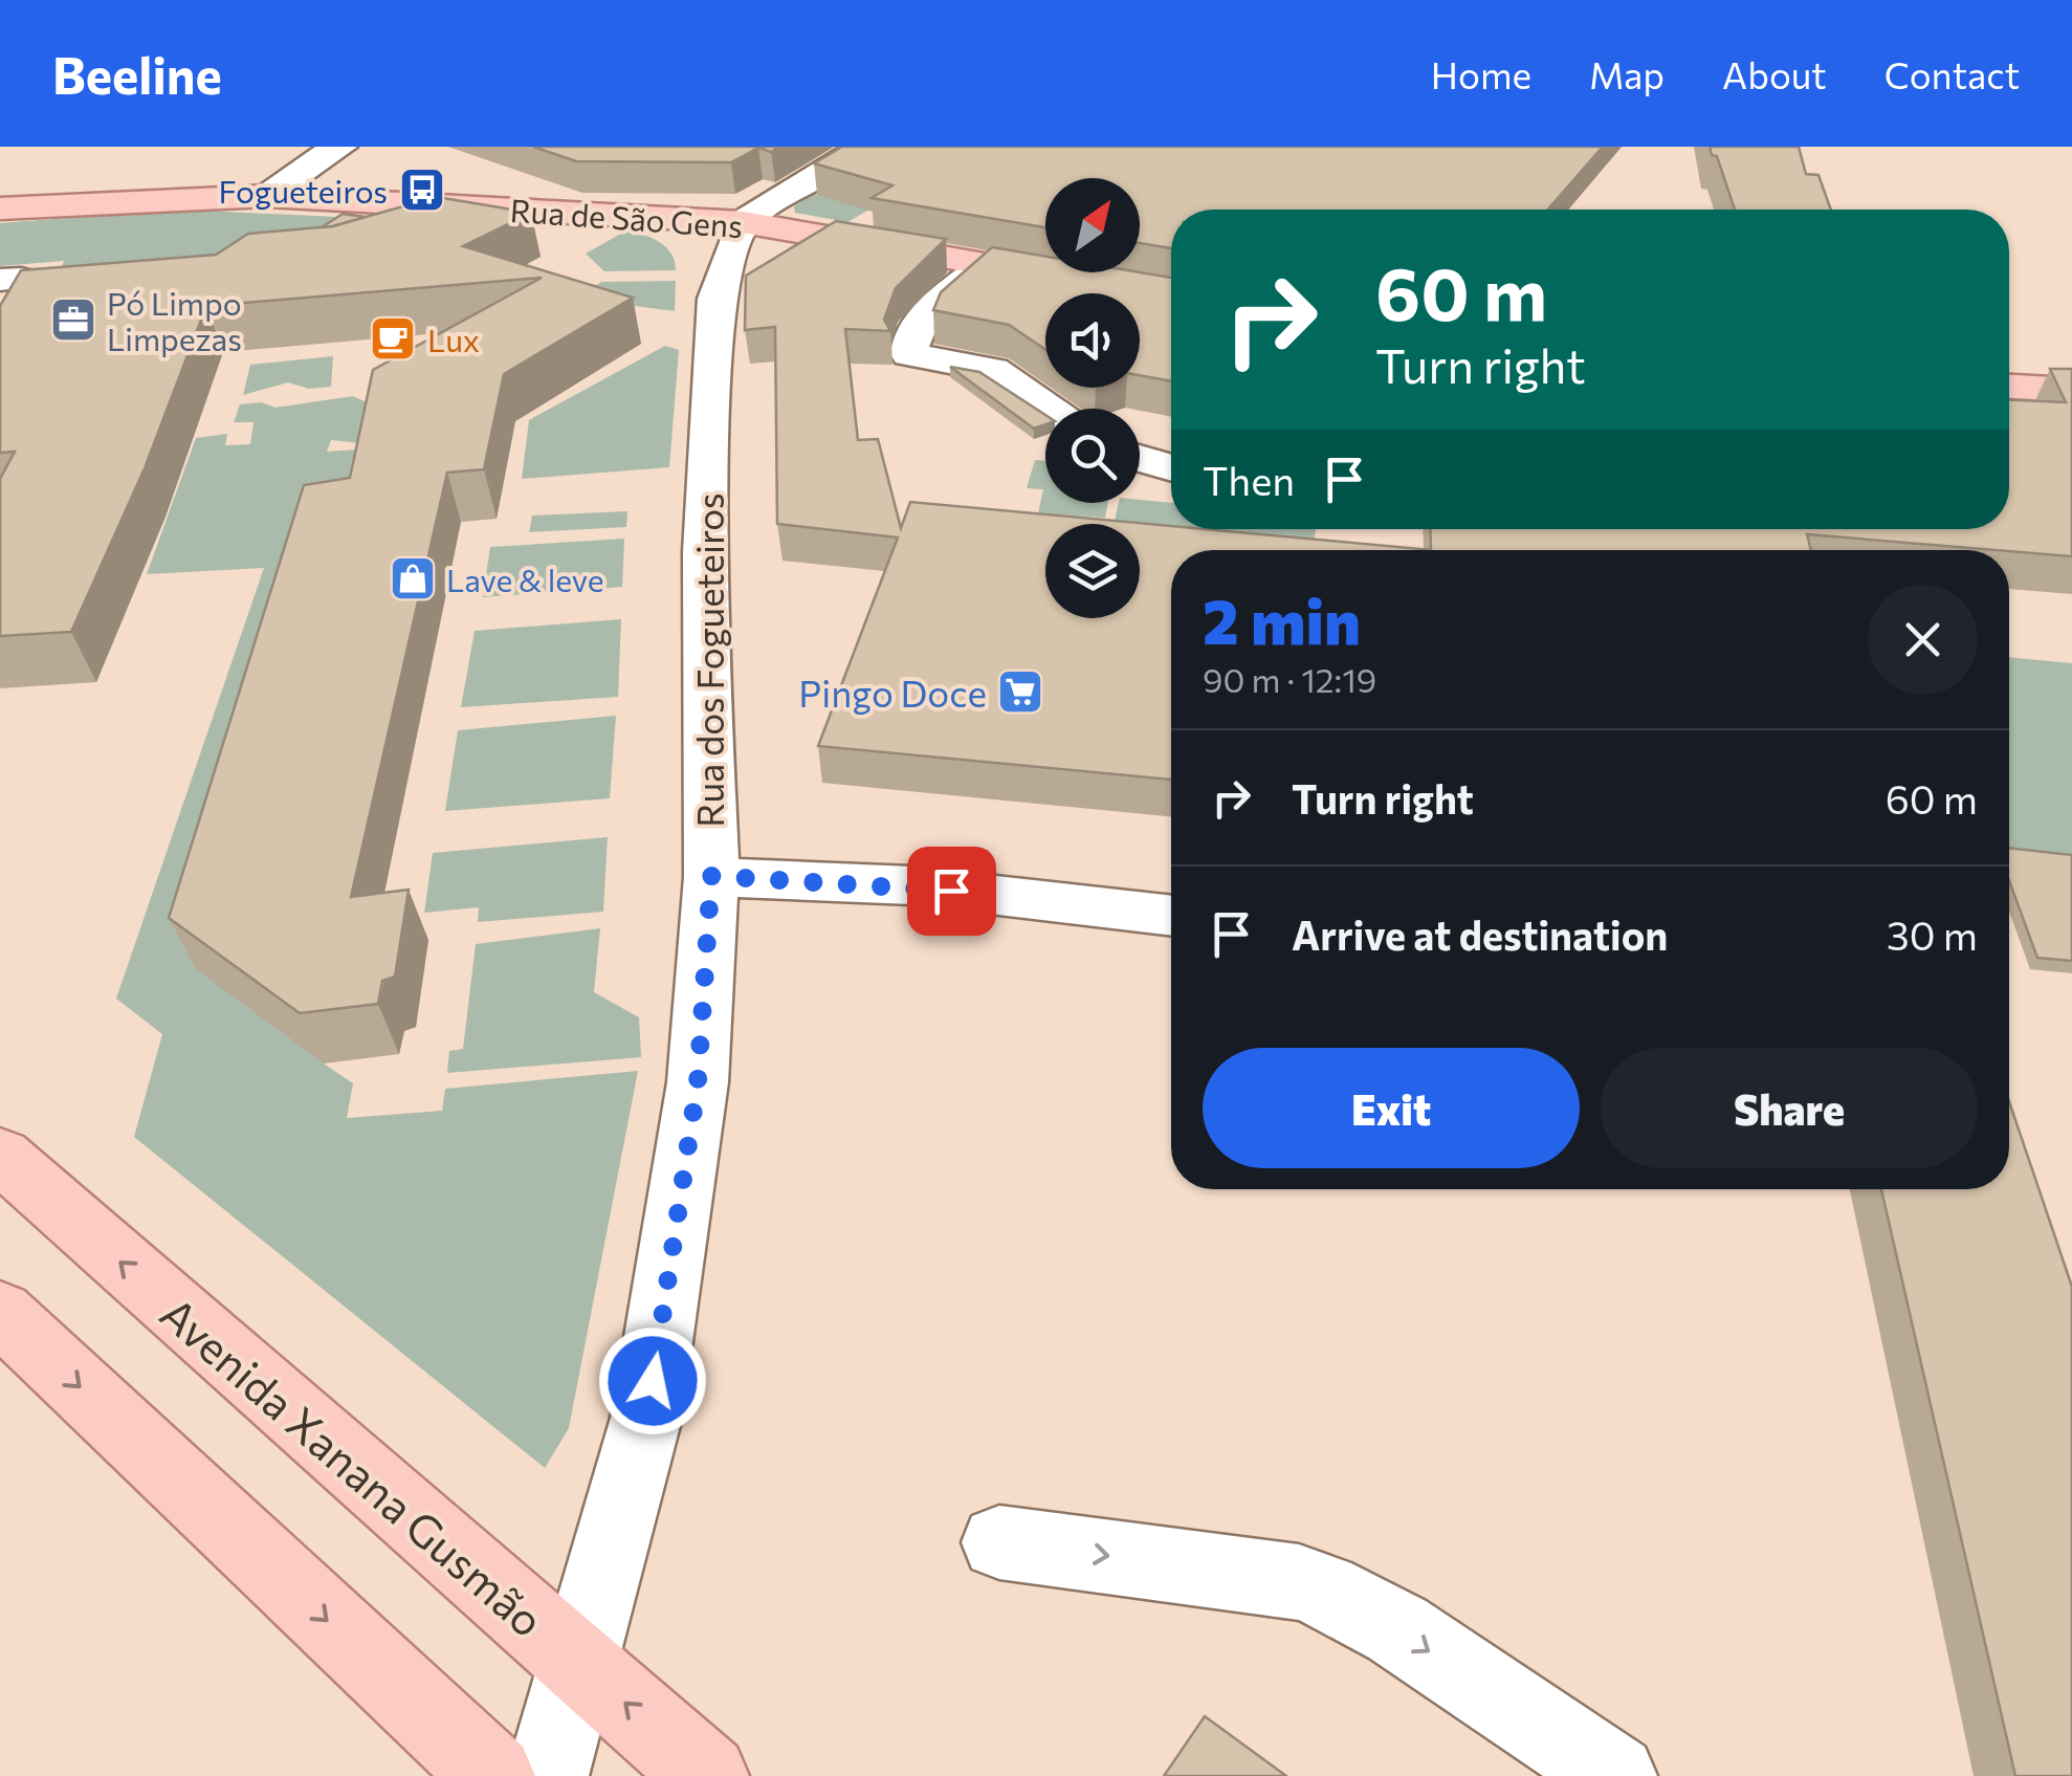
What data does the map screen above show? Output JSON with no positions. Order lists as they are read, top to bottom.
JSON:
{
  "streets": {
    "main road": ["Rua de São Gens", "Avenida Xanana Gusmão"],
    "street": ["Rua dos Fogueteiros"]
  },
  "crossings": [
    ["Rua de São Gens", "Rua dos Fogueteiros"],
    ["Rua dos Fogueteiros", "Avenida Xanana Gusmão"]
  ],
  "places": {
    "bus stop": ["Fogueteiros"],
    "office": ["Pó Limpo Limpezas"],
    "cafe": ["Lux"],
    "shop": ["Lave & leve"],
    "supermarket": ["Pingo Doce"]
  },
  "north": "top right",
  "page": {
    "header": "Beeline",
    "nav": [
      "Home",
      "Map",
      "About",
      "Contact"
    ],
    "turn": ["60 m", "Turn right"],
    "then": "Then",
    "heading": ["2 min", "90 m · 12:19"],
    "list": [
      {
        "name": "Turn right",
        "value": "60 m"
      },
      {
        "name": "Arrive at destination",
        "value": "30 m"
      }
    ],
    "buttons": ["Exit", "Share"]
  }
}
